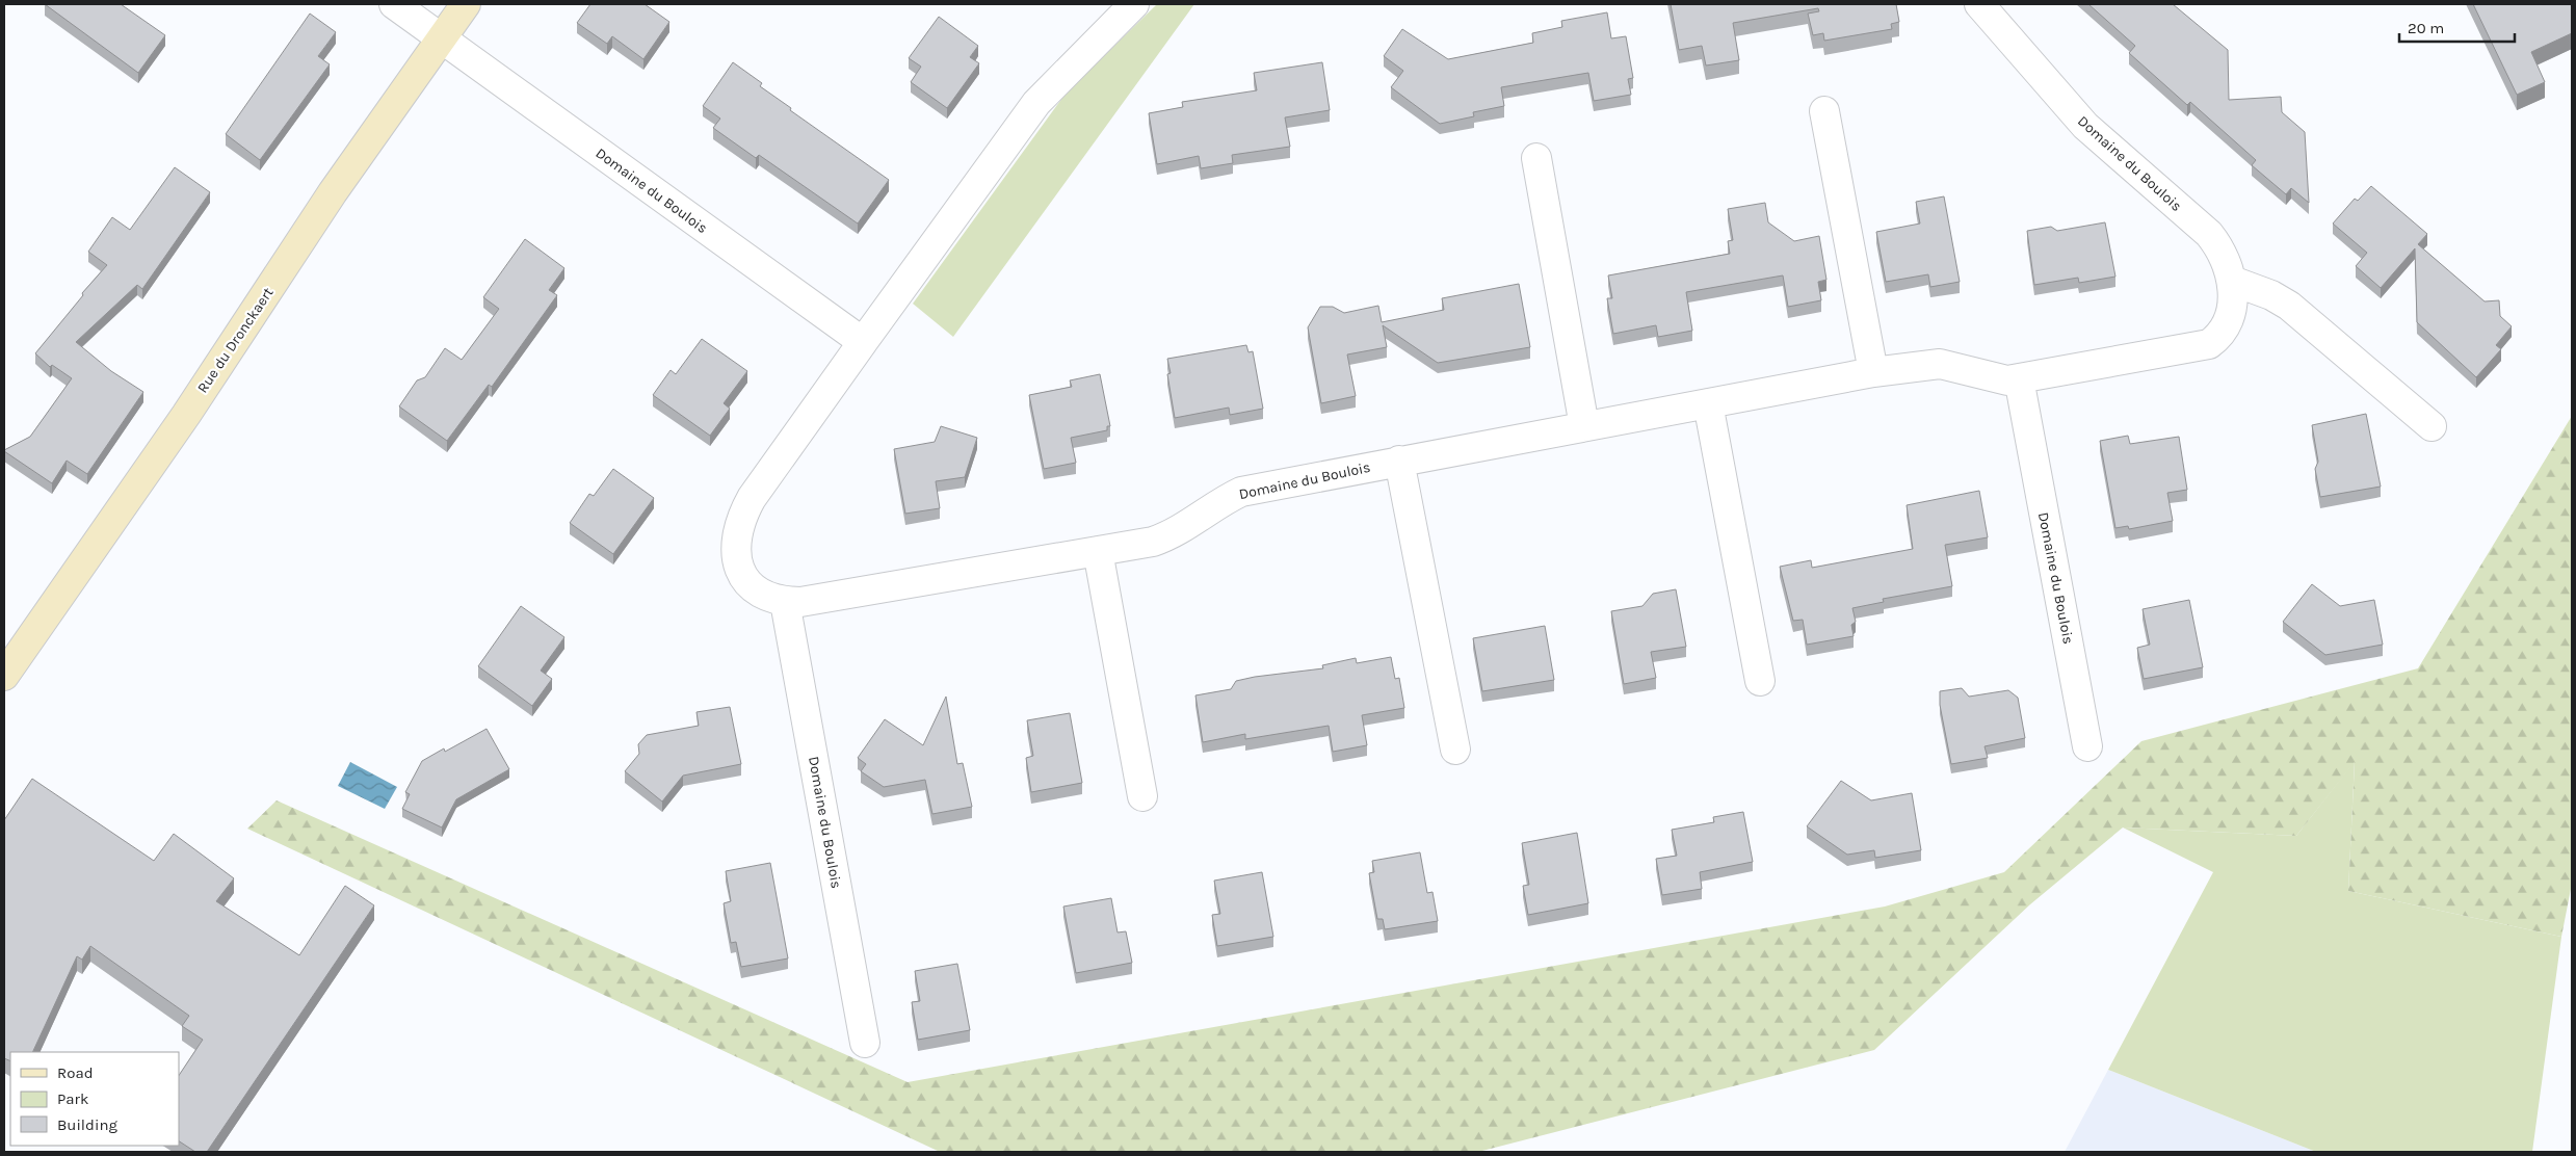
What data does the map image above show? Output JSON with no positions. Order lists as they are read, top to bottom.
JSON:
{
  "streets": {
    "main road": ["Rue du Dronckaert"],
    "street": ["Domaine du Boulois"]
  },
  "crossings": [
    ["Domaine du Boulois", "Rue du Dronckaert"]
  ],
  "legend": ["Road", "Park", "Building"],
  "scale_bar": "20 m"
}
